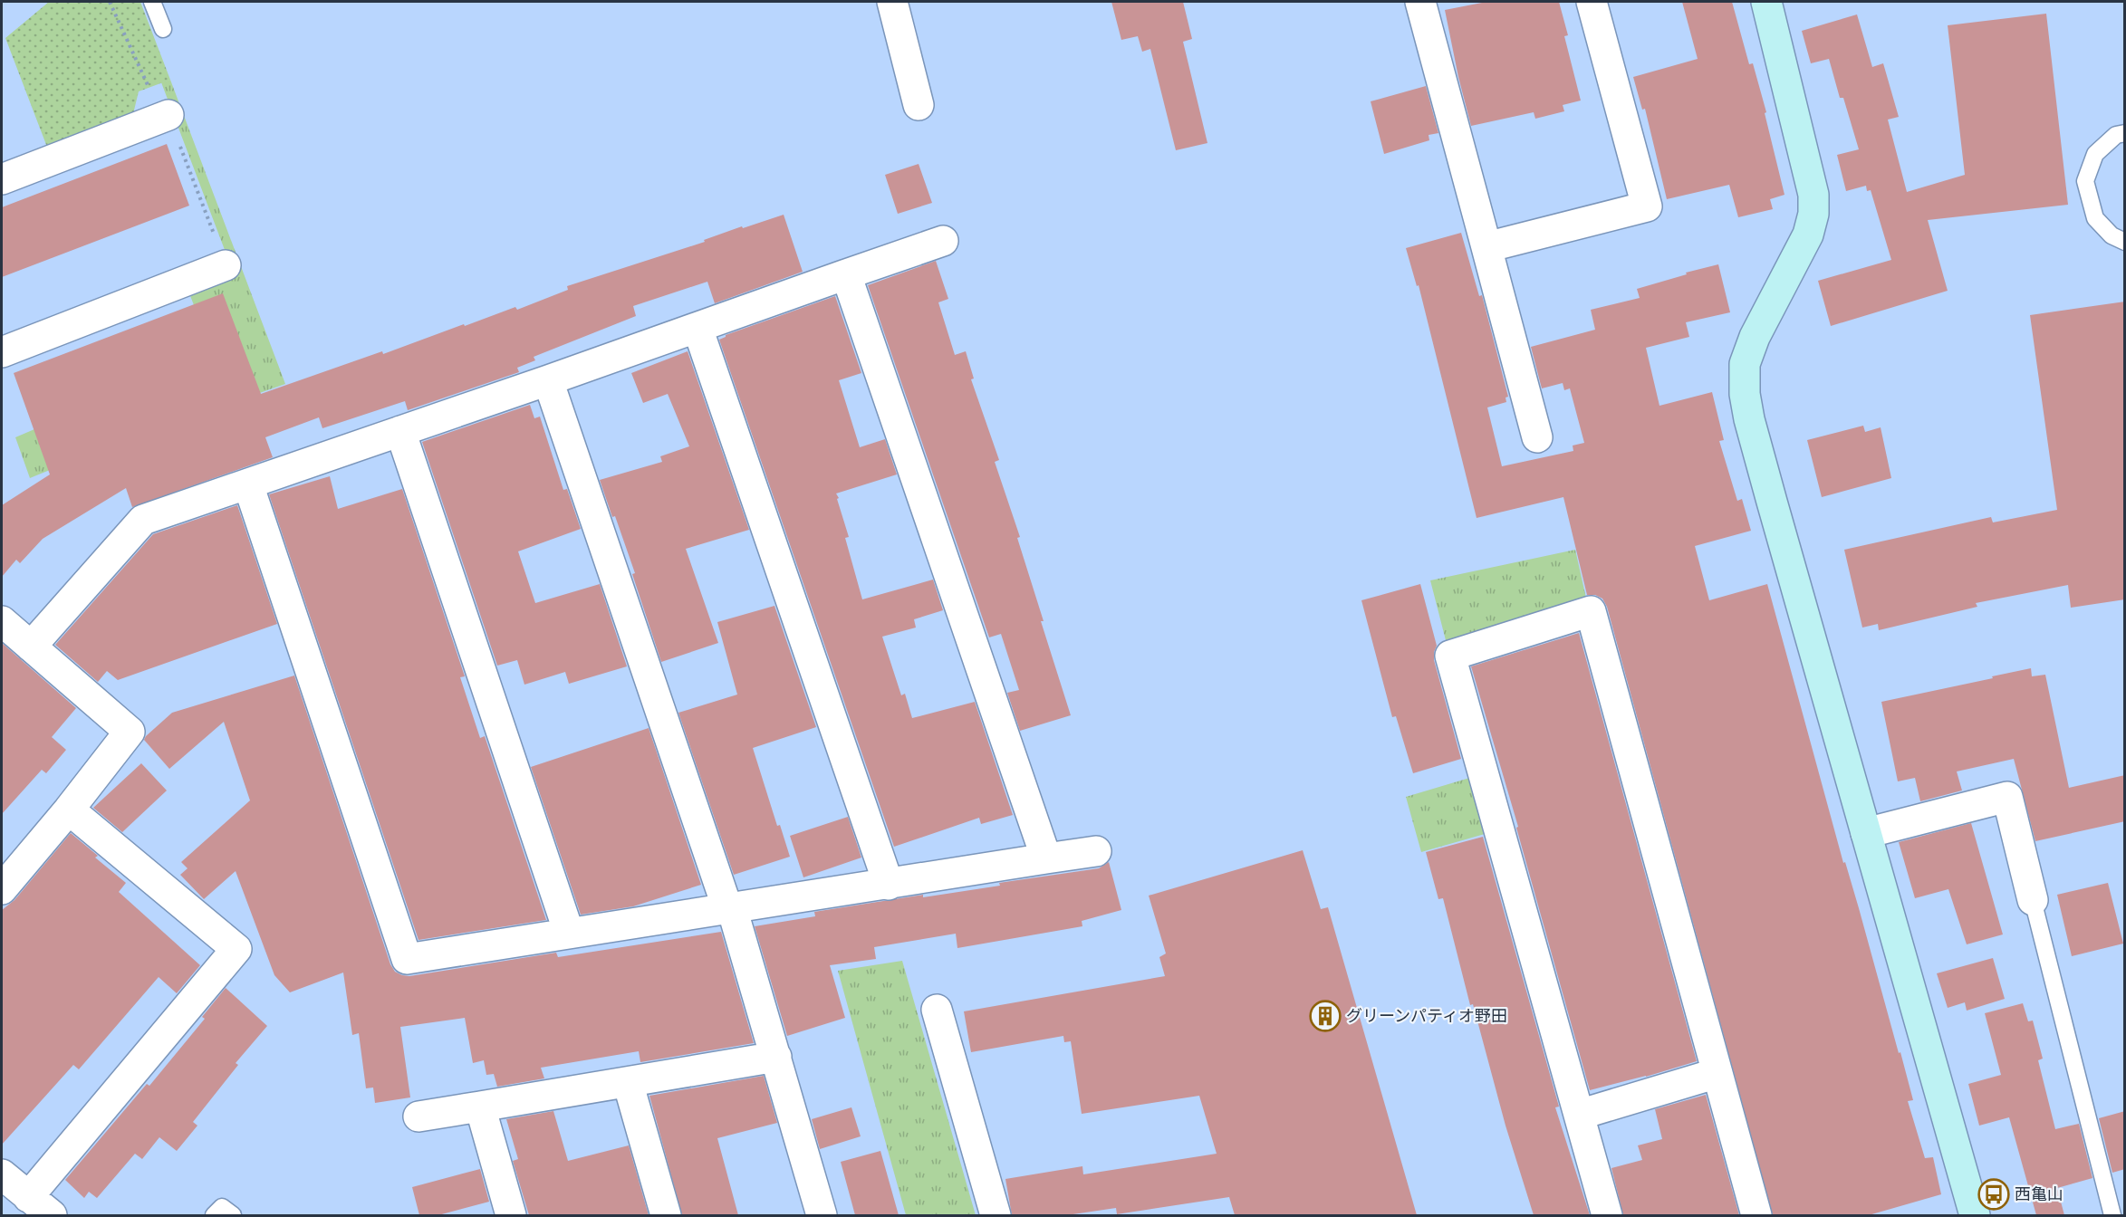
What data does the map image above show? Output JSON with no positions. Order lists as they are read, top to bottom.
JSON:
{
  "places": {
    "building": ["グリーンパティオ野田"],
    "bus stop": ["西亀山"]
  }
}
